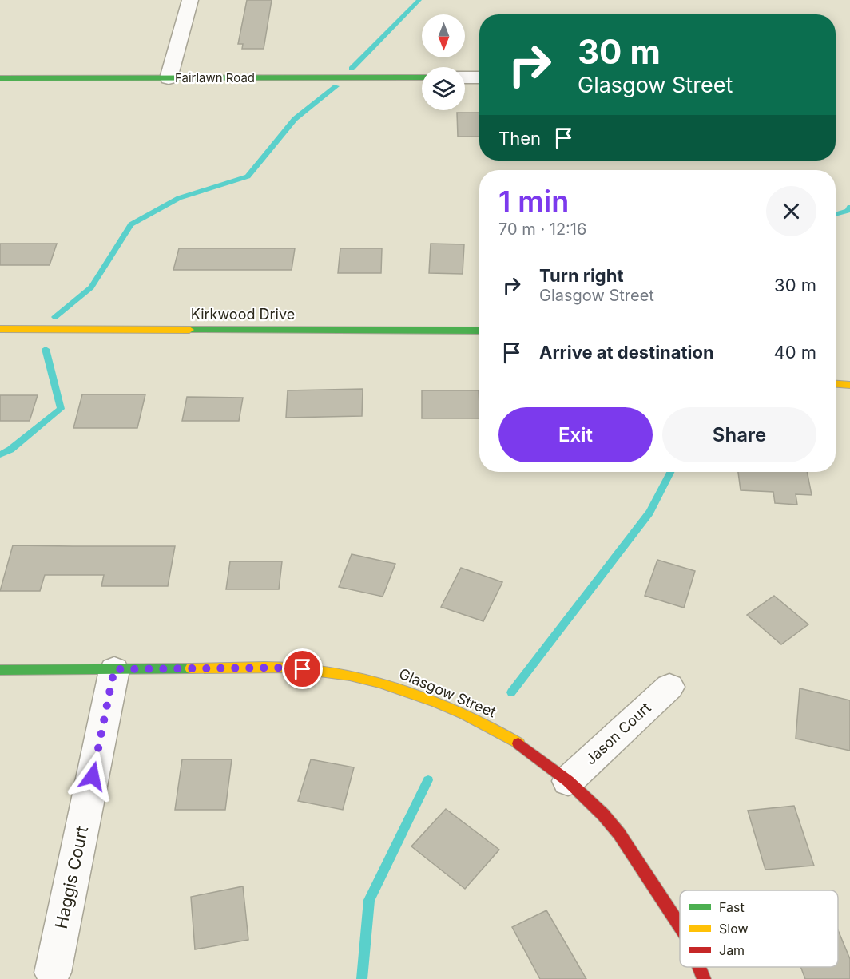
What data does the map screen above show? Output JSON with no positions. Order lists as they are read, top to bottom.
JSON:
{
  "streets": {
    "street": [
      "Fairlawn Road",
      "Kirkwood Drive",
      "Glasgow Street",
      "Jason Court",
      "Haggis Court"
    ]
  },
  "crossings": [
    ["Glasgow Street", "Jason Court"],
    ["Glasgow Street", "Haggis Court"]
  ],
  "legend": ["Fast", "Slow", "Jam"],
  "north": "bottom",
  "page": {
    "turn": ["30 m", "Glasgow Street"],
    "then": "Then",
    "heading": ["1 min", "70 m · 12:16"],
    "list": [
      {
        "name": "Turn right",
        "note": "Glasgow Street",
        "value": "30 m"
      },
      {
        "name": "Arrive at destination",
        "value": "40 m"
      }
    ],
    "buttons": ["Exit", "Share"]
  }
}
